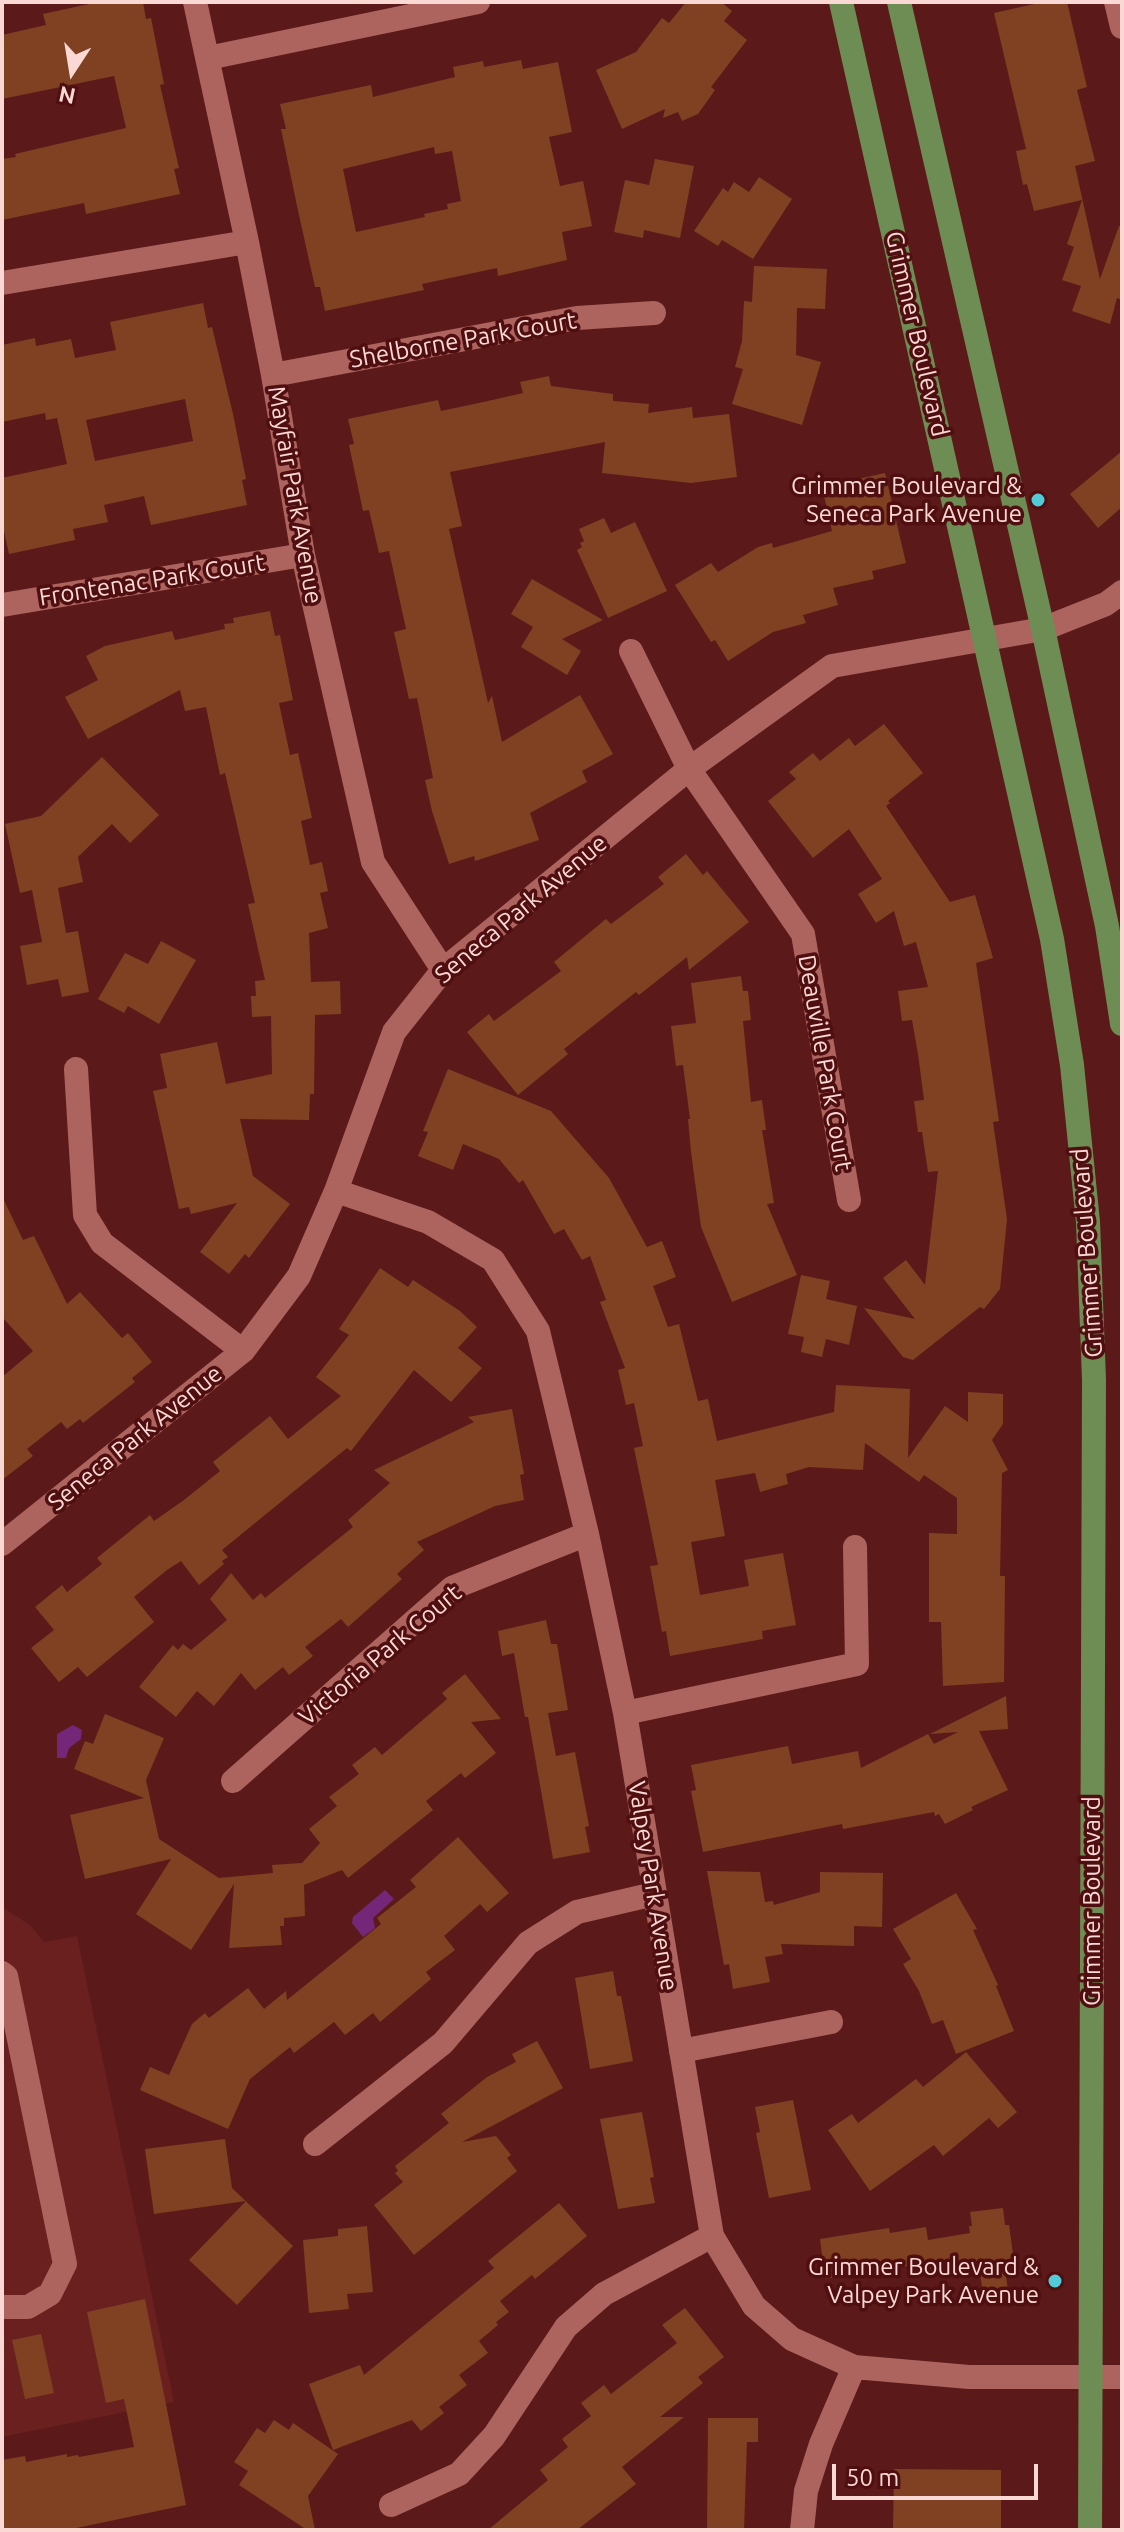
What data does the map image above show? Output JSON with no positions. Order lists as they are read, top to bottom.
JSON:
{
  "streets": {
    "main road": ["Grimmer Boulevard"],
    "street": [
      "Shelborne Park Court",
      "Mayfair Park Avenue",
      "Frontenac Park Court",
      "Seneca Park Avenue",
      "Deauville Park Court",
      "Victoria Park Court",
      "Valpey Park Avenue"
    ]
  },
  "crossings": [
    ["Grimmer Boulevard", "Seneca Park Avenue"],
    ["Grimmer Boulevard", "Valpey Park Avenue"],
    ["Shelborne Park Court", "Mayfair Park Avenue"],
    ["Mayfair Park Avenue", "Frontenac Park Court"],
    ["Mayfair Park Avenue", "Seneca Park Avenue"],
    ["Seneca Park Avenue", "Deauville Park Court"],
    ["Seneca Park Avenue", "Valpey Park Avenue"],
    ["Victoria Park Court", "Valpey Park Avenue"]
  ],
  "places": ["Grimmer Boulevard & Seneca Park Avenue", "Grimmer Boulevard & Valpey Park Avenue"],
  "scale_bar": "50 m",
  "north": "bottom"
}
